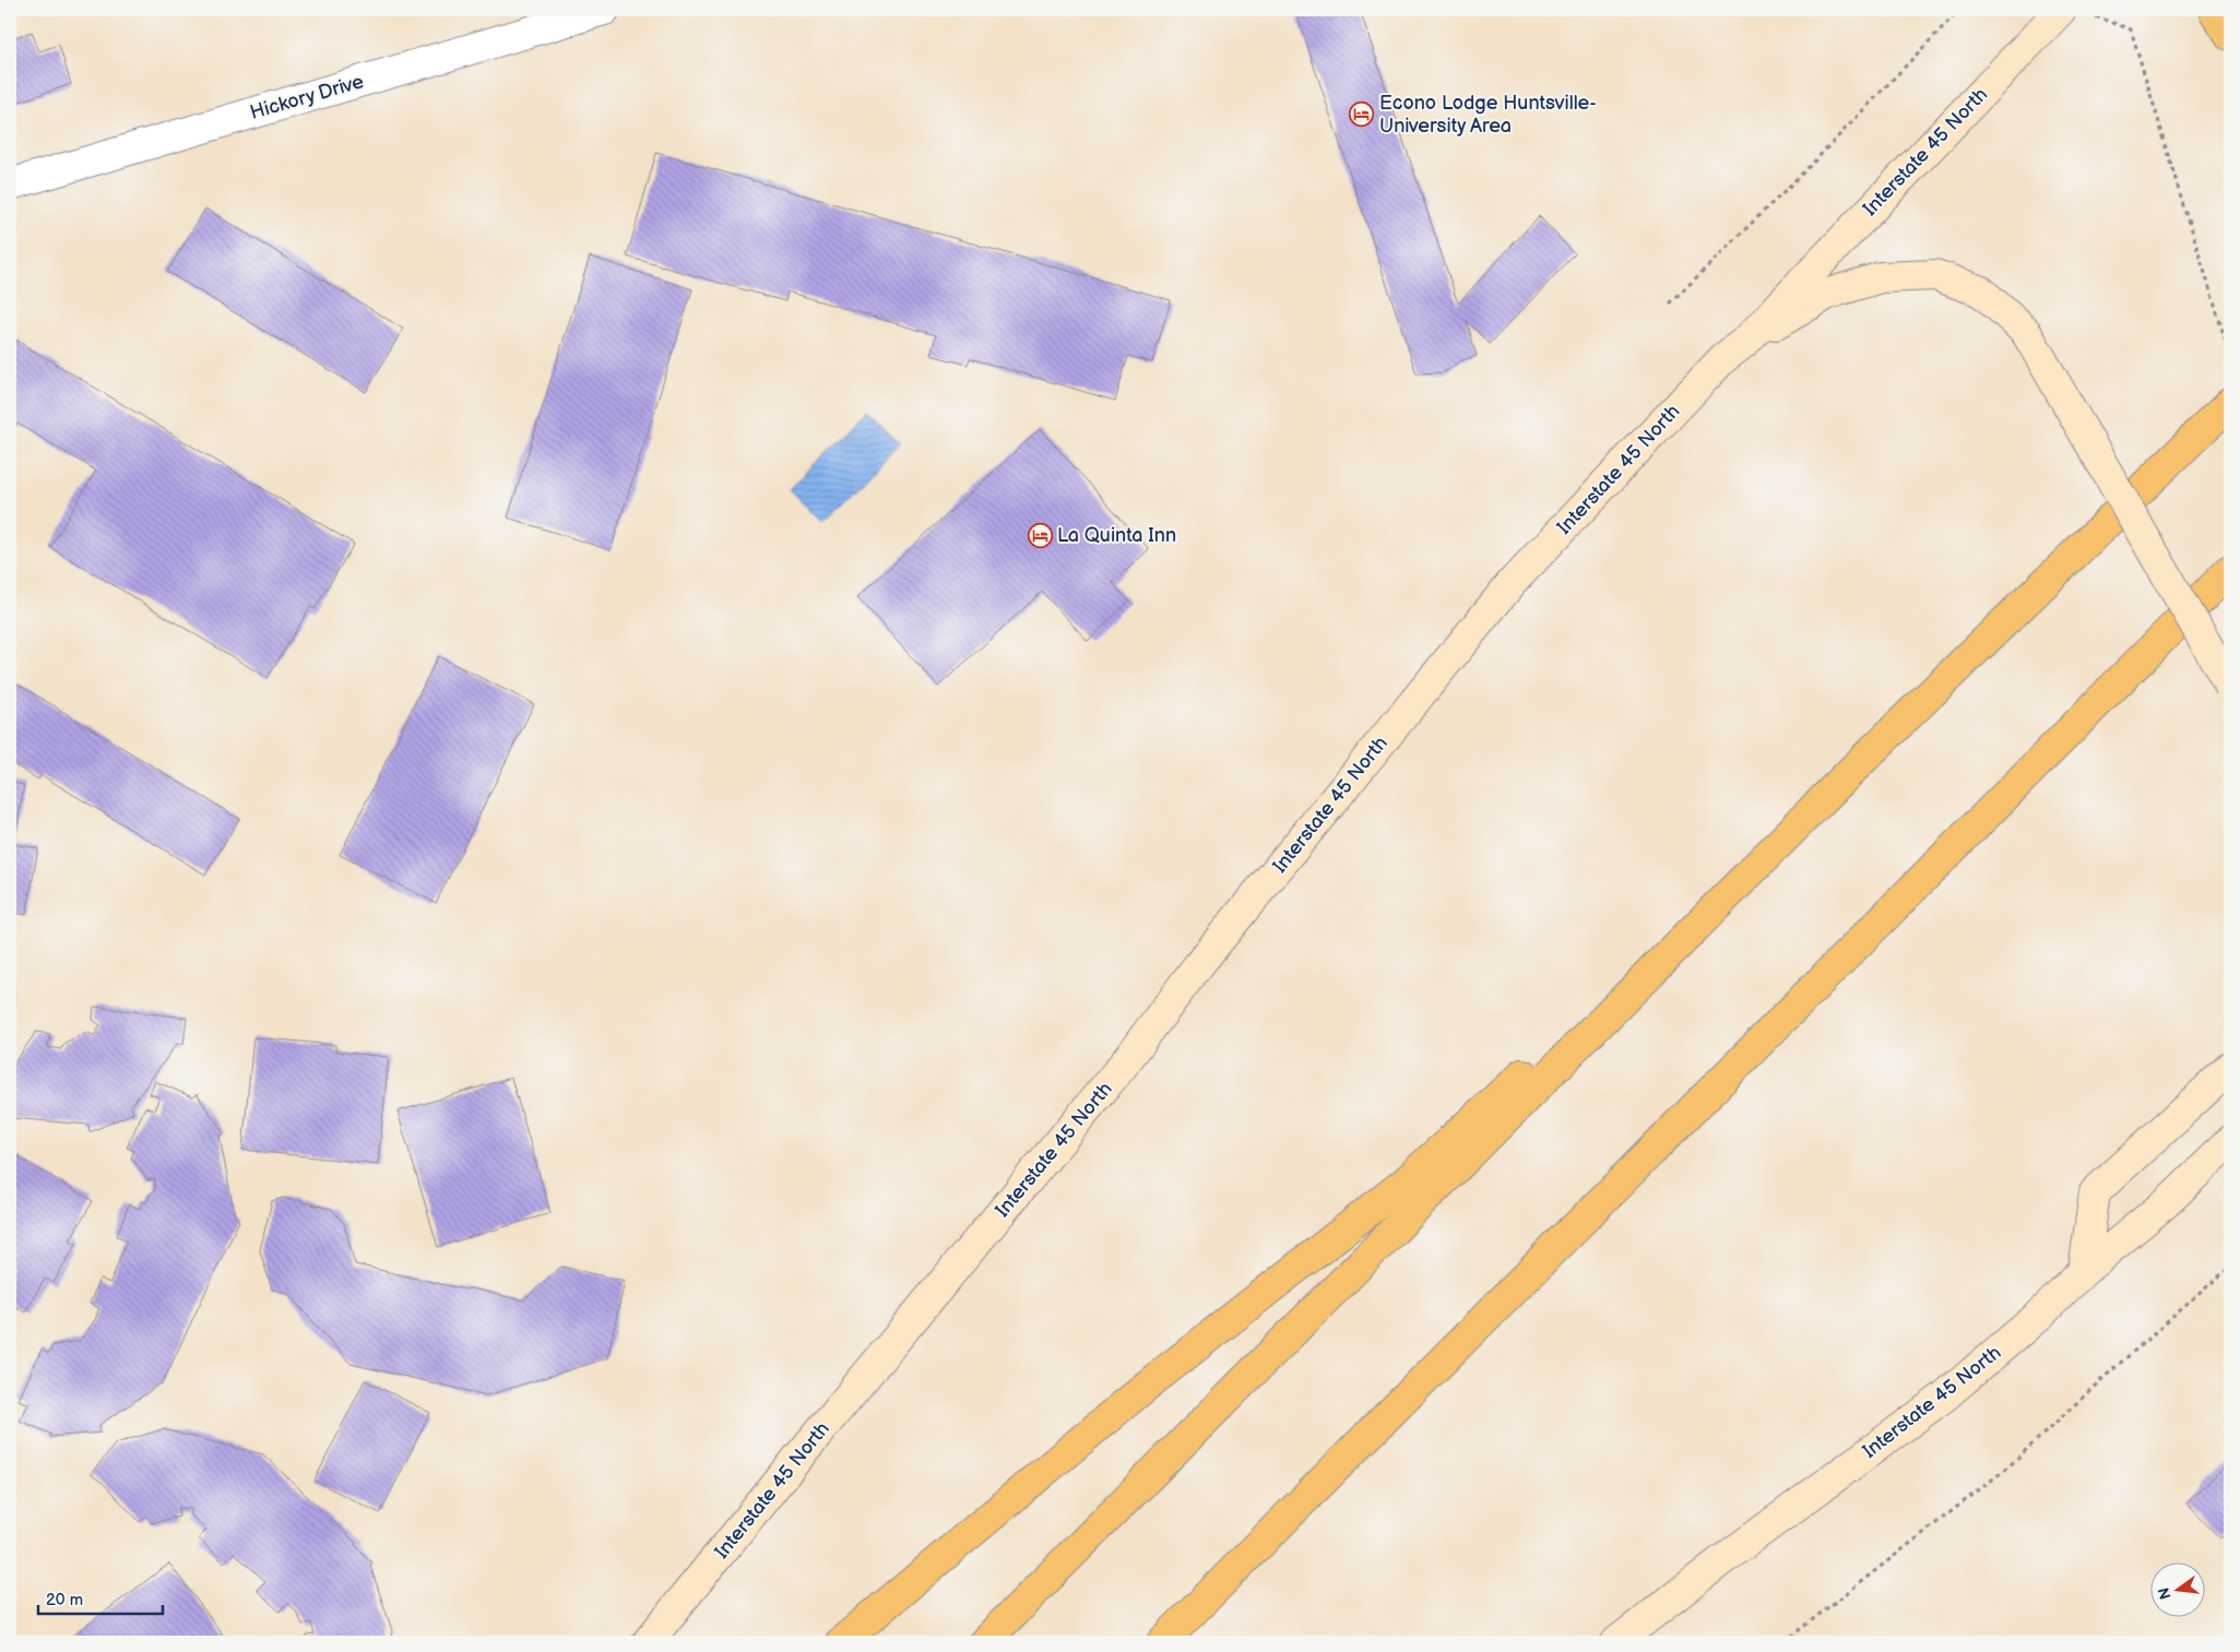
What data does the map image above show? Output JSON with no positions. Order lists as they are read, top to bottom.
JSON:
{
  "streets": {
    "main road": ["Interstate 45 North"],
    "street": ["Hickory Drive"]
  },
  "places": {
    "hotel": ["Econo Lodge Huntsville- University Area", "La Quinta Inn"]
  },
  "scale_bar": "20 m",
  "north": "left"
}
